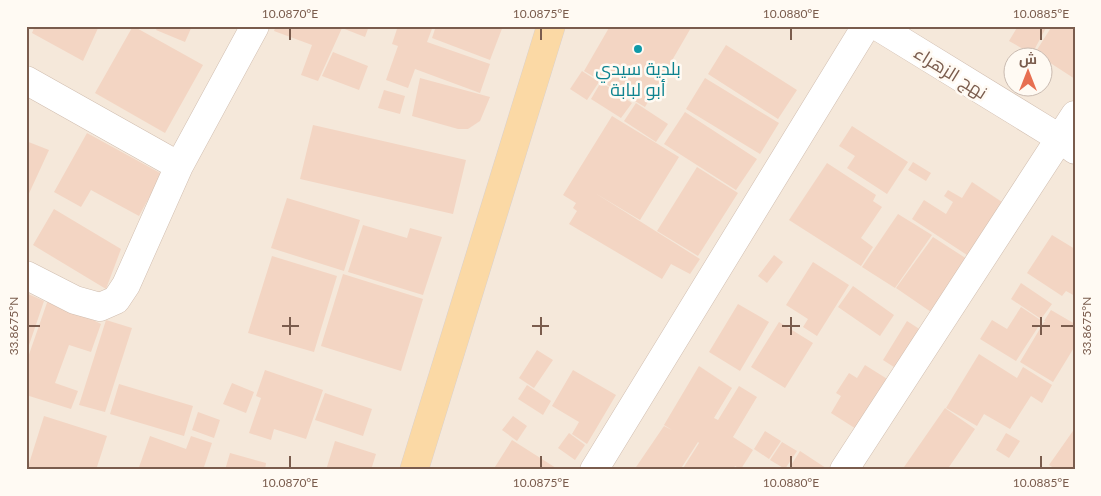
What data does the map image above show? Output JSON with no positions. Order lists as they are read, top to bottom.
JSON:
{
  "streets": {
    "street": ["نهج الزهراء"]
  },
  "places": ["بلدية سيدي أبو لبابة"],
  "north": "top",
  "coordinates": [
    "10.0870°E",
    "10.0875°E",
    "10.0880°E",
    "10.0885°E",
    "33.8675°N"
  ]
}
